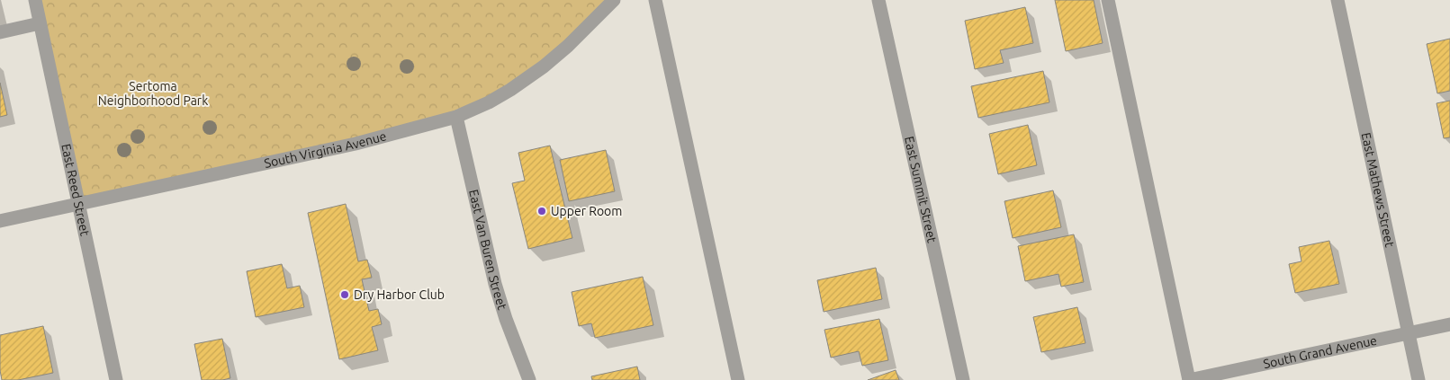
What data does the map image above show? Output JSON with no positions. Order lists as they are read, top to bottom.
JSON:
{
  "streets": {
    "street": [
      "South Virginia Avenue",
      "East Mathews Street",
      "East Reed Street",
      "East Summit Street",
      "East Van Buren Street",
      "South Grand Avenue"
    ]
  },
  "crossings": [
    ["South Virginia Avenue", "East Reed Street"],
    ["South Virginia Avenue", "East Van Buren Street"],
    ["East Mathews Street", "South Grand Avenue"]
  ],
  "parks": ["Sertoma Neighborhood Park"],
  "places": ["Upper Room", "Dry Harbor Club"]
}
